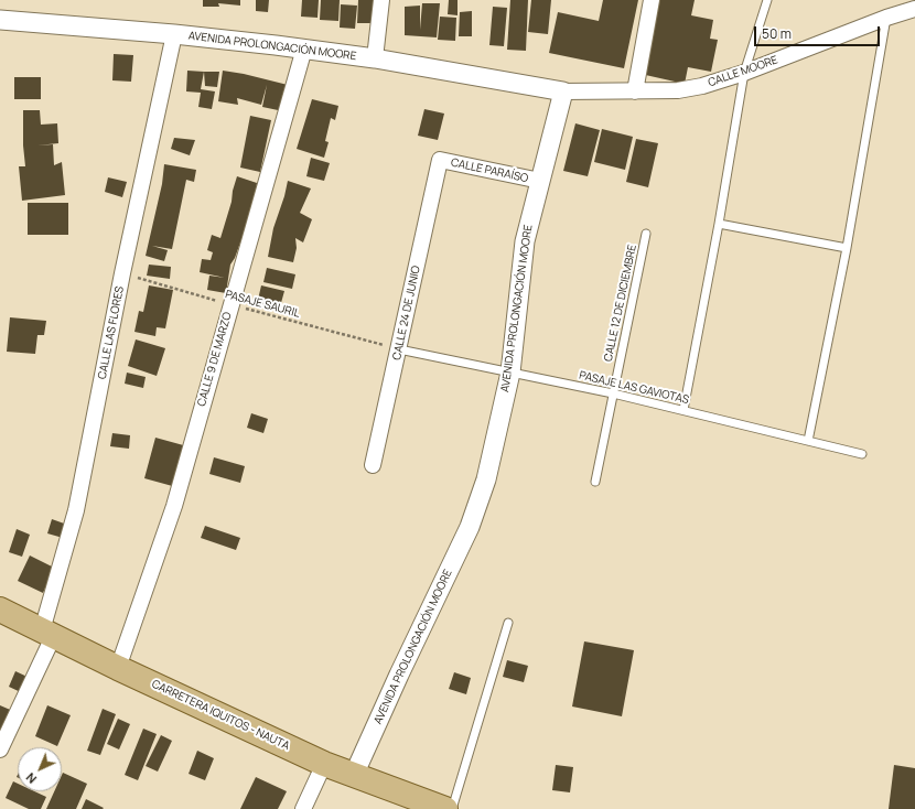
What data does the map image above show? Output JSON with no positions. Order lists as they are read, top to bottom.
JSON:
{
  "streets": {
    "main road": ["CARRETERA IQUITOS - NAUTA"],
    "street": [
      "AVENIDA PROLONGACIÓN MOORE",
      "CALLE MOORE",
      "CALLE PARAÍSO",
      "CALLE 24 DE JUNIO",
      "CALLE LAS FLORES",
      "CALLE 9 DE MARZO"
    ],
    "lane": ["CALLE 12 DE DICIEMBRE", "PASAJE LAS GAVIOTAS"],
    "path": ["PASAJE SAURIL"]
  },
  "crossings": [
    ["AVENIDA PROLONGACIÓN MOORE", "CALLE MOORE"],
    ["AVENIDA PROLONGACIÓN MOORE", "CALLE PARAÍSO"],
    ["AVENIDA PROLONGACIÓN MOORE", "CALLE LAS FLORES"],
    ["AVENIDA PROLONGACIÓN MOORE", "CALLE 9 DE MARZO"],
    ["AVENIDA PROLONGACIÓN MOORE", "PASAJE LAS GAVIOTAS"],
    ["AVENIDA PROLONGACIÓN MOORE", "CARRETERA IQUITOS - NAUTA"],
    ["CALLE PARAÍSO", "CALLE 24 DE JUNIO"],
    ["CALLE 12 DE DICIEMBRE", "PASAJE LAS GAVIOTAS"],
    ["PASAJE SAURIL", "CALLE 24 DE JUNIO"],
    ["PASAJE SAURIL", "CALLE LAS FLORES"],
    ["PASAJE SAURIL", "CALLE 9 DE MARZO"],
    ["PASAJE SAURIL", "PASAJE LAS GAVIOTAS"],
    ["CALLE 24 DE JUNIO", "PASAJE LAS GAVIOTAS"],
    ["CALLE LAS FLORES", "CARRETERA IQUITOS - NAUTA"],
    ["CALLE 9 DE MARZO", "CARRETERA IQUITOS - NAUTA"]
  ],
  "scale_bar": "50 m",
  "north": "bottom left"
}
